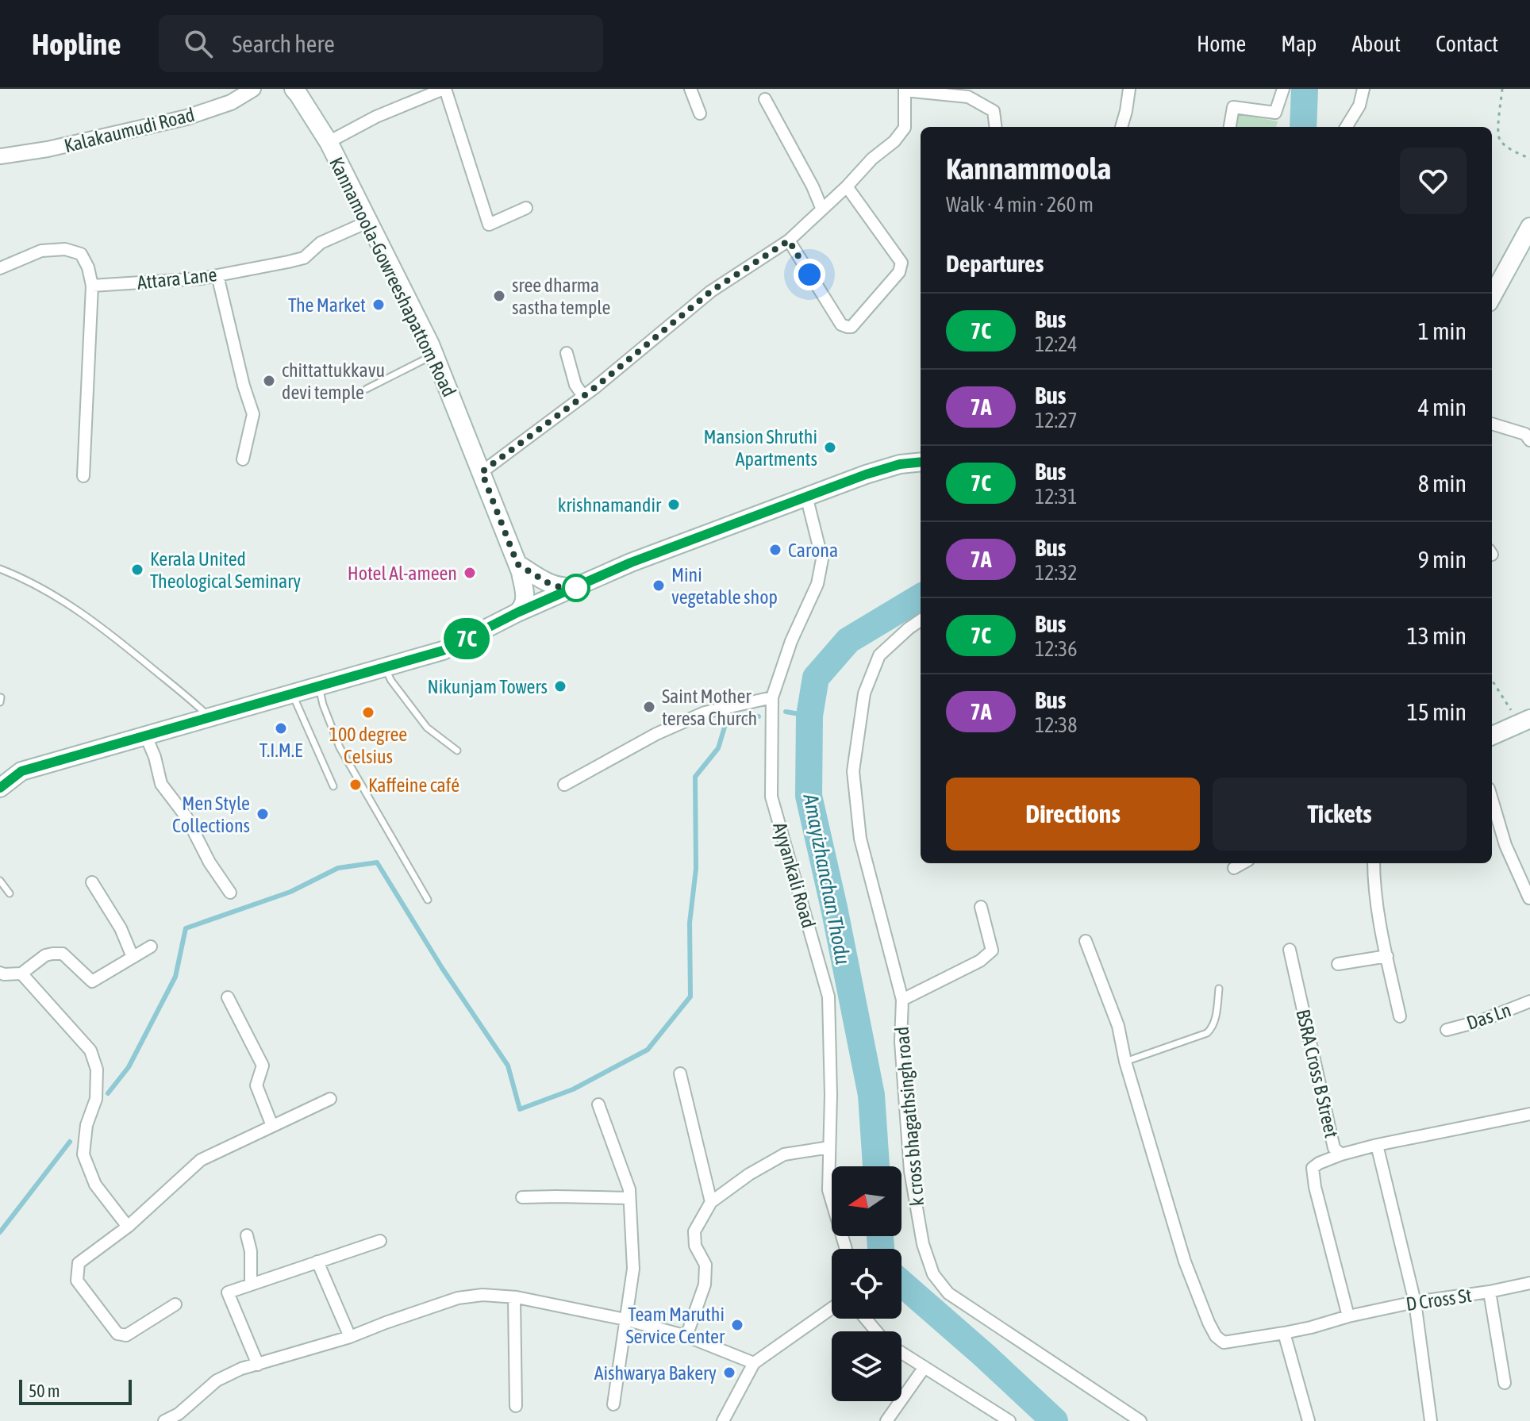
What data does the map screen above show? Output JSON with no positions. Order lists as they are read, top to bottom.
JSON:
{
  "streets": {
    "main road": ["Kannamoola-Gowreeshapattom Road"],
    "street": [
      "Kalakaumudi Road",
      "Attara Lane",
      "Ayyankali Road",
      "Das Ln",
      "BSRA Cross B Street",
      "k cross bhagathsingh road",
      "D Cross St"
    ]
  },
  "crossings": [
    ["Kannamoola-Gowreeshapattom Road", "Attara Lane"]
  ],
  "water": ["Amayizhanchan Thodu"],
  "places": [
    "sree dharma sastha temple",
    "The Market",
    "chittattukkavu devi temple",
    "Mansion Shruthi Apartments",
    "krishnamandir",
    "Carona",
    "Kerala United Theological Seminary",
    "Hotel Al-ameen",
    "Mini vegetable shop",
    "Nikunjam Towers",
    "Saint Mother teresa Church",
    "100 degree Celsius",
    "T.I.M.E",
    "Kaffeine café",
    "Men Style Collections",
    "Team Maruthi Service Center",
    "Aishwarya Bakery"
  ],
  "lines": ["bus line 7C"],
  "scale_bar": "50 m",
  "north": "left",
  "page": {
    "header": "Hopline",
    "search": "Search here",
    "nav": [
      "Home",
      "Map",
      "About",
      "Contact"
    ],
    "on_map": "7C",
    "heading": [
      ["Kannammoola", "Walk · 4 min · 260 m"],
      "Departures"
    ],
    "list": [
      {
        "mark": "7C",
        "name": "Bus",
        "note": "12:24",
        "value": "1 min"
      },
      {
        "mark": "7A",
        "name": "Bus",
        "note": "12:27",
        "value": "4 min"
      },
      {
        "mark": "7C",
        "name": "Bus",
        "note": "12:31",
        "value": "8 min"
      },
      {
        "mark": "7A",
        "name": "Bus",
        "note": "12:32",
        "value": "9 min"
      },
      {
        "mark": "7C",
        "name": "Bus",
        "note": "12:36",
        "value": "13 min"
      },
      {
        "mark": "7A",
        "name": "Bus",
        "note": "12:38",
        "value": "15 min"
      }
    ],
    "buttons": ["Directions", "Tickets"],
    "scale": "50 m"
  }
}
